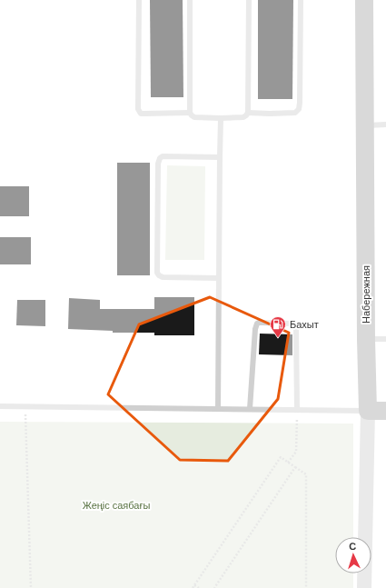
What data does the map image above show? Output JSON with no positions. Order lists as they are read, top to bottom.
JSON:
{
  "streets": {
    "main road": ["Набережная"]
  },
  "parks": ["Жеңіс саябағы"],
  "places": {
    "fuel station": ["Бахыт"]
  },
  "north": "top"
}
